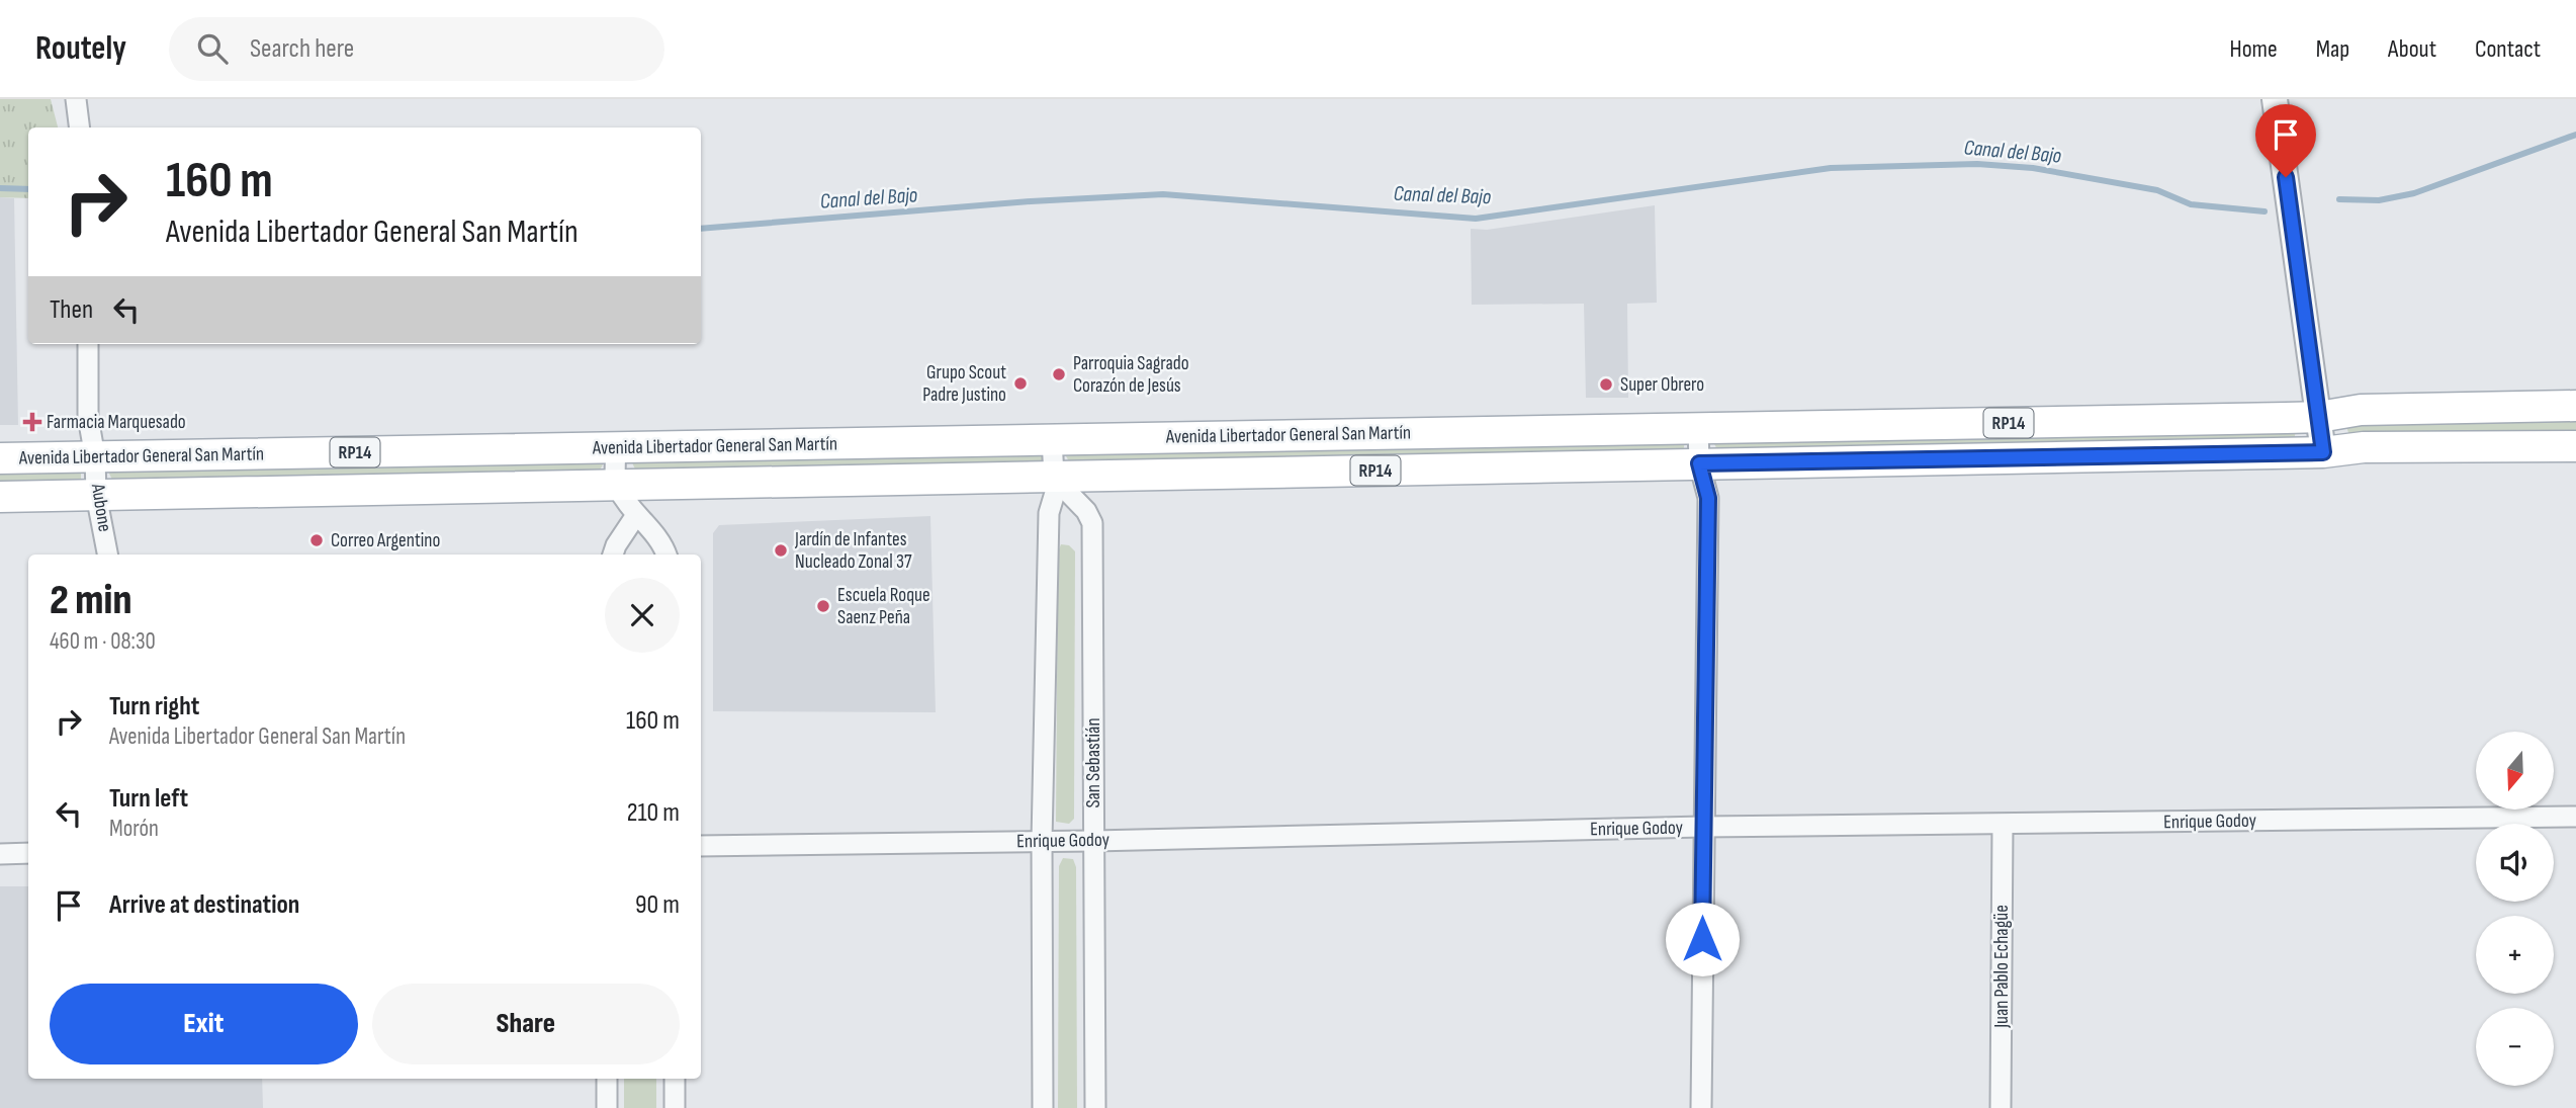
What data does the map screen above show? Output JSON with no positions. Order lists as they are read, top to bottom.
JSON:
{
  "streets": {
    "main road": ["RP14", "Avenida Libertador General San Martín"],
    "street": [
      "Aubone",
      "San Sebastián",
      "Enrique Godoy",
      "Juan Pablo Echagüe"
    ]
  },
  "crossings": [
    ["Avenida Libertador General San Martín", "Aubone"],
    ["Avenida Libertador General San Martín", "San Sebastián"],
    ["San Sebastián", "Enrique Godoy"],
    ["Enrique Godoy", "Juan Pablo Echagüe"]
  ],
  "water": ["Canal del Bajo"],
  "places": {
    "other": [
      "Parroquia Sagrado Corazón de Jesús",
      "Grupo Scout Padre Justino",
      "Super Obrero",
      "Correo Argentino",
      "Jardín de Infantes Nucleado Zonal 37",
      "Escuela Roque Saenz Peña"
    ],
    "health": ["Farmacia Marquesado"]
  },
  "north": "bottom",
  "page": {
    "header": "Routely",
    "search": "Search here",
    "nav": [
      "Home",
      "Map",
      "About",
      "Contact"
    ],
    "turn": ["160 m", "Avenida Libertador General San Martín"],
    "then": "Then",
    "heading": ["2 min", "460 m · 08:30"],
    "list": [
      {
        "name": "Turn right",
        "note": "Avenida Libertador General San Martín",
        "value": "160 m"
      },
      {
        "name": "Turn left",
        "note": "Morón",
        "value": "210 m"
      },
      {
        "name": "Arrive at destination",
        "value": "90 m"
      }
    ],
    "map_buttons": ["+", "−"],
    "buttons": ["Exit", "Share"]
  }
}
